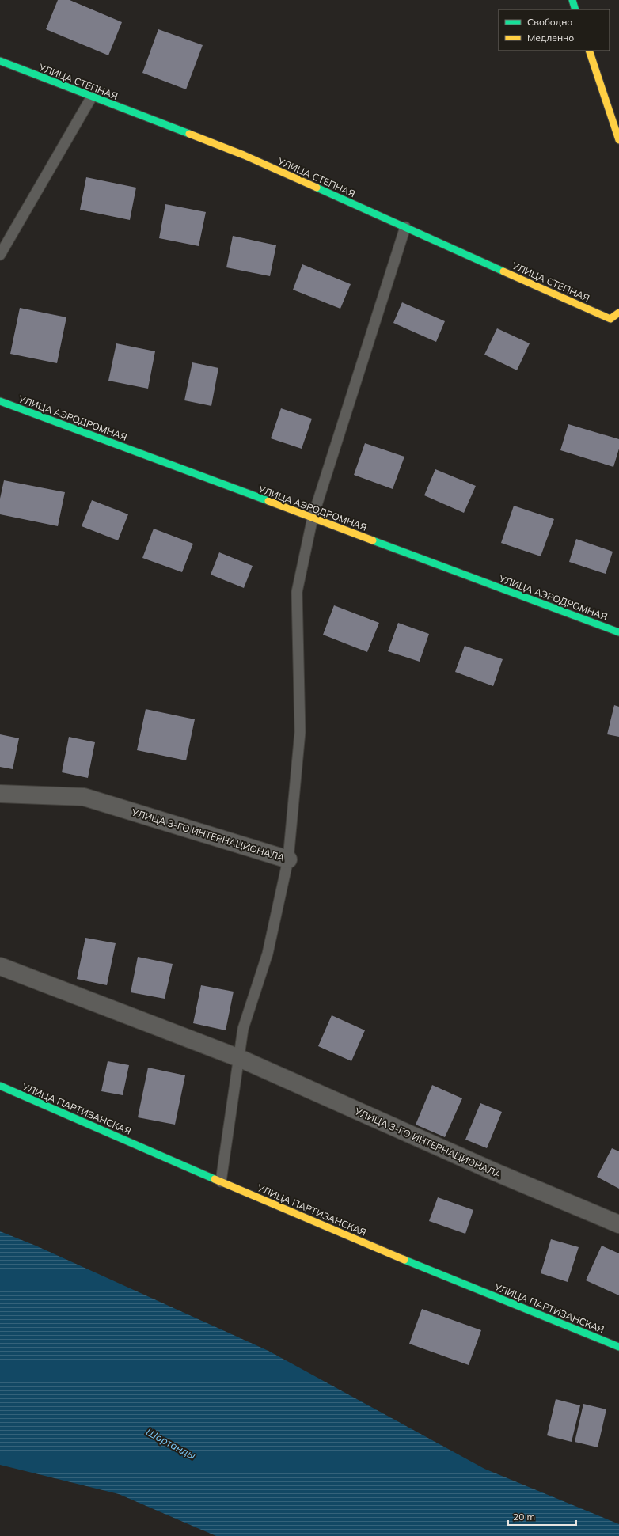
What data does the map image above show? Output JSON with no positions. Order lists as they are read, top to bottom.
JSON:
{
  "streets": {
    "street": [
      "УЛИЦА СТЕПНАЯ",
      "УЛИЦА АЭРОДРОМНАЯ",
      "УЛИЦА 3-ГО ИНТЕРНАЦИОНАЛА",
      "УЛИЦА ПАРТИЗАНСКАЯ"
    ]
  },
  "water": ["Шортанды"],
  "legend": ["Свободно", "Медленно"],
  "scale_bar": "20 m"
}
